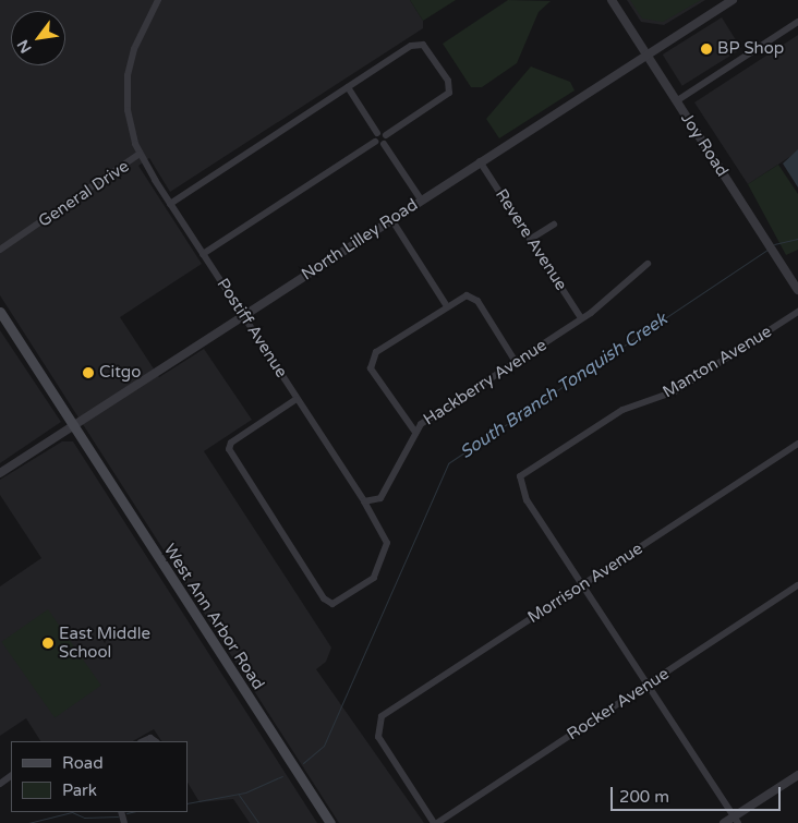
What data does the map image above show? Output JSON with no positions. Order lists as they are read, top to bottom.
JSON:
{
  "streets": {
    "main road": ["West Ann Arbor Road"],
    "street": [
      "Joy Road",
      "General Drive",
      "North Lilley Road",
      "Revere Avenue",
      "Postiff Avenue",
      "Manton Avenue",
      "Hackberry Avenue",
      "Morrison Avenue",
      "Rocker Avenue"
    ]
  },
  "crossings": [
    ["Joy Road", "North Lilley Road"],
    ["General Drive", "Postiff Avenue"],
    ["North Lilley Road", "Revere Avenue"],
    ["North Lilley Road", "Postiff Avenue"],
    ["North Lilley Road", "West Ann Arbor Road"],
    ["Revere Avenue", "Hackberry Avenue"],
    ["Postiff Avenue", "Hackberry Avenue"],
    ["Manton Avenue", "Morrison Avenue"],
    ["Morrison Avenue", "Rocker Avenue"]
  ],
  "water": ["South Branch Tonquish Creek"],
  "places": ["BP Shop", "Citgo", "East Middle School"],
  "legend": ["Road", "Park"],
  "scale_bar": "200 m",
  "north": "bottom left"
}
